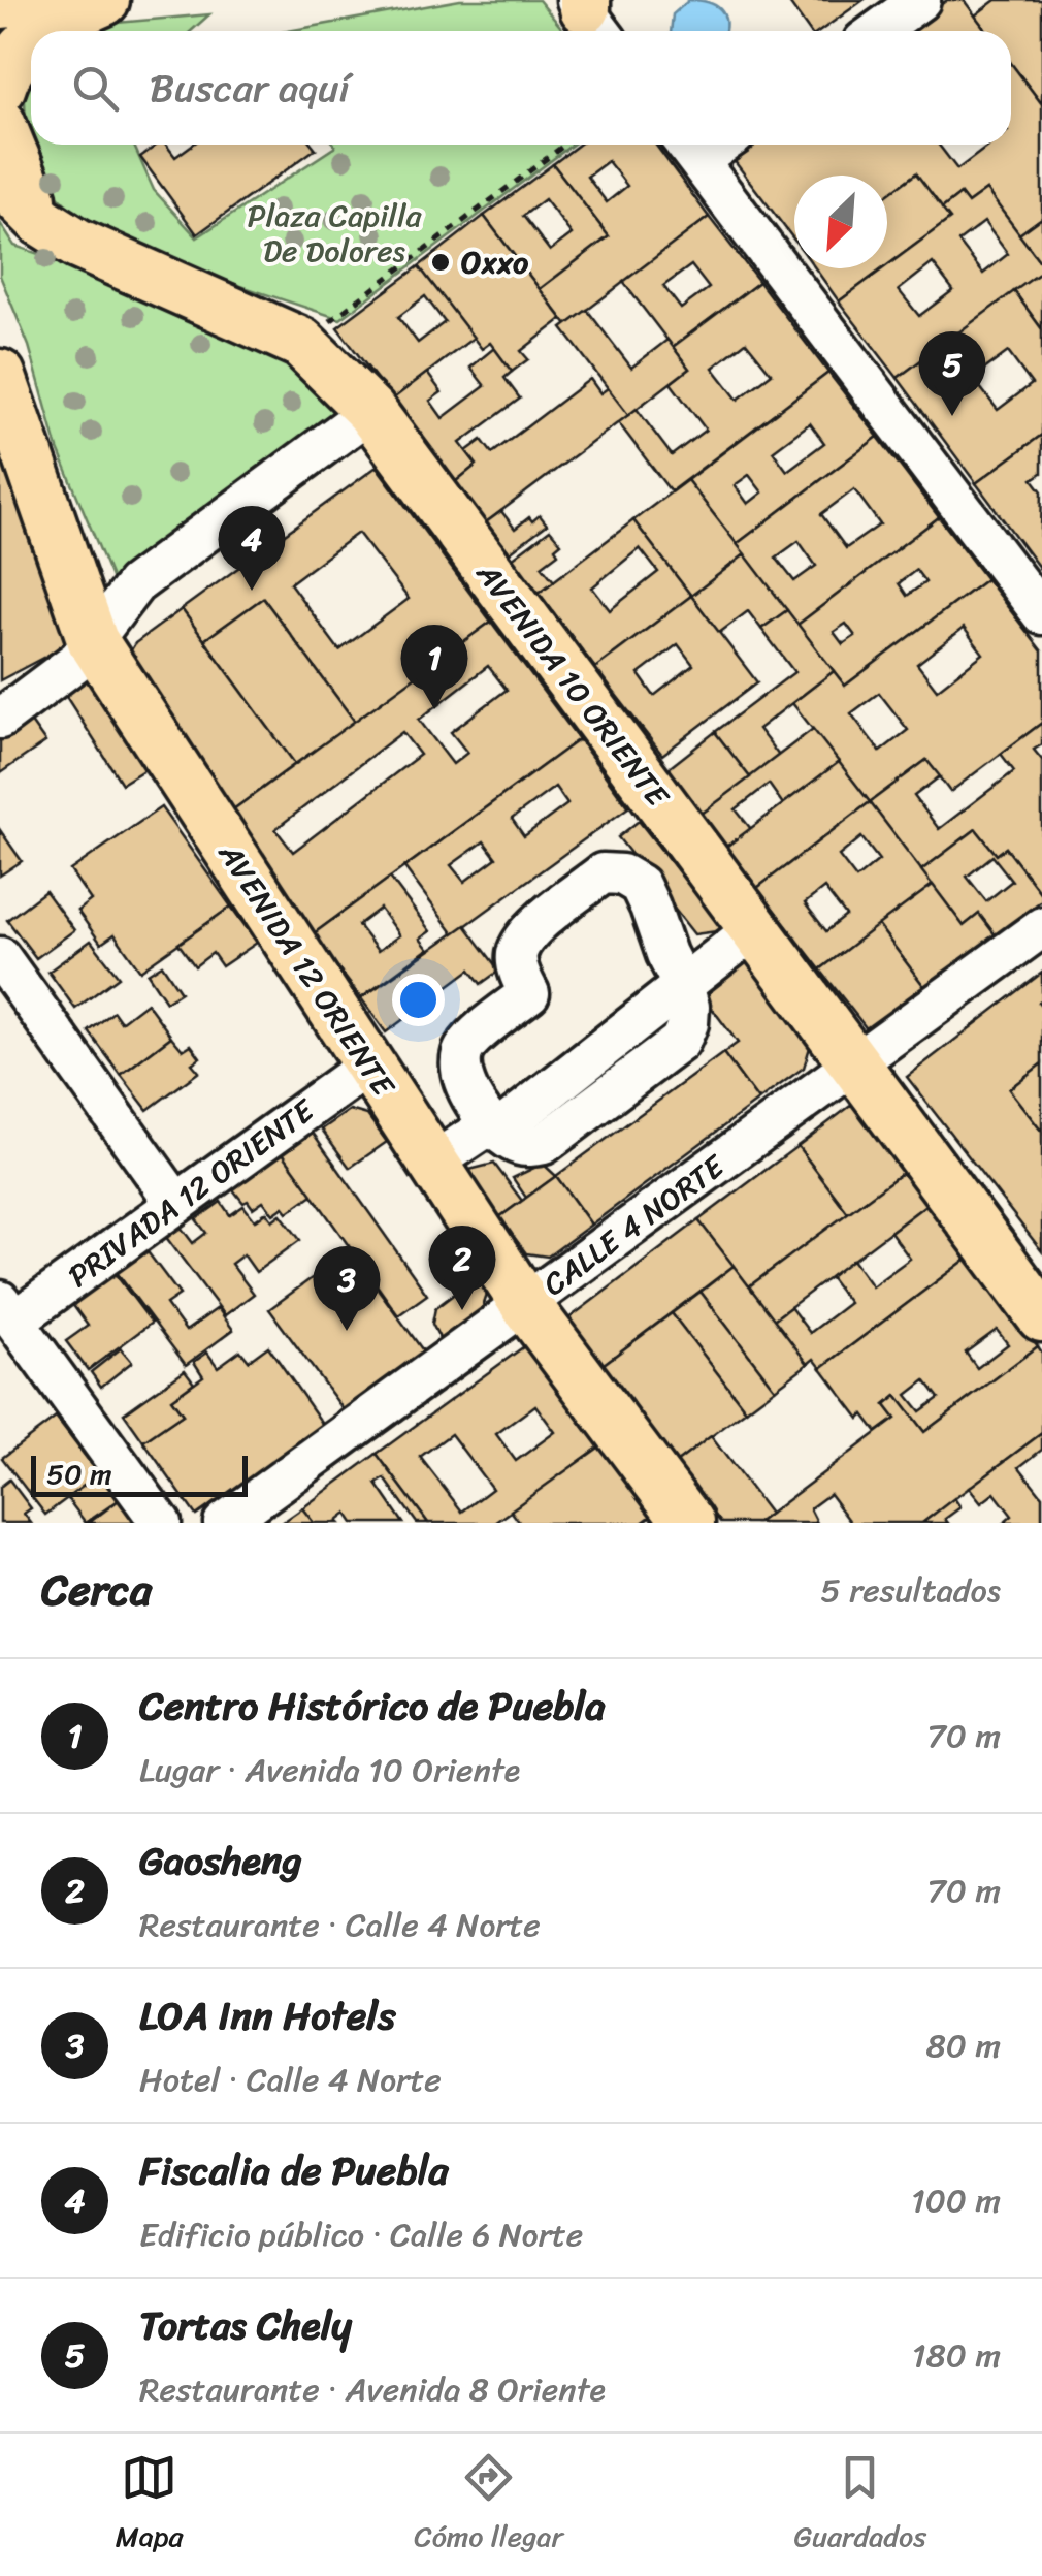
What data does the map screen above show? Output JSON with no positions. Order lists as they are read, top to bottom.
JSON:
{
  "streets": {
    "main road": ["AVENIDA 10 ORIENTE", "AVENIDA 12 ORIENTE"],
    "street": ["PRIVADA 12 ORIENTE", "CALLE 4 NORTE"]
  },
  "crossings": [
    ["AVENIDA 10 ORIENTE", "CALLE 4 NORTE"],
    ["AVENIDA 12 ORIENTE", "PRIVADA 12 ORIENTE"],
    ["AVENIDA 12 ORIENTE", "CALLE 4 NORTE"]
  ],
  "parks": ["Plaza Capilla De Dolores"],
  "places": ["Oxxo"],
  "scale_bar": "50 m",
  "north": "bottom left",
  "page": {
    "search": "Buscar aquí",
    "pins": [
      "5",
      "4",
      "1",
      "2",
      "3"
    ],
    "scale": "50 m",
    "heading": ["Cerca", "5 resultados"],
    "list": [
      {
        "mark": "1",
        "name": "Centro Histórico de Puebla",
        "note": "Lugar · Avenida 10 Oriente",
        "value": "70 m"
      },
      {
        "mark": "2",
        "name": "Gaosheng",
        "note": "Restaurante · Calle 4 Norte",
        "value": "70 m"
      },
      {
        "mark": "3",
        "name": "LOA Inn Hotels",
        "note": "Hotel · Calle 4 Norte",
        "value": "80 m"
      },
      {
        "mark": "4",
        "name": "Fiscalia de Puebla",
        "note": "Edificio público · Calle 6 Norte",
        "value": "100 m"
      },
      {
        "mark": "5",
        "name": "Tortas Chely",
        "note": "Restaurante · Avenida 8 Oriente",
        "value": "180 m"
      }
    ],
    "nav": ["Mapa", "Cómo llegar", "Guardados"]
  }
}
